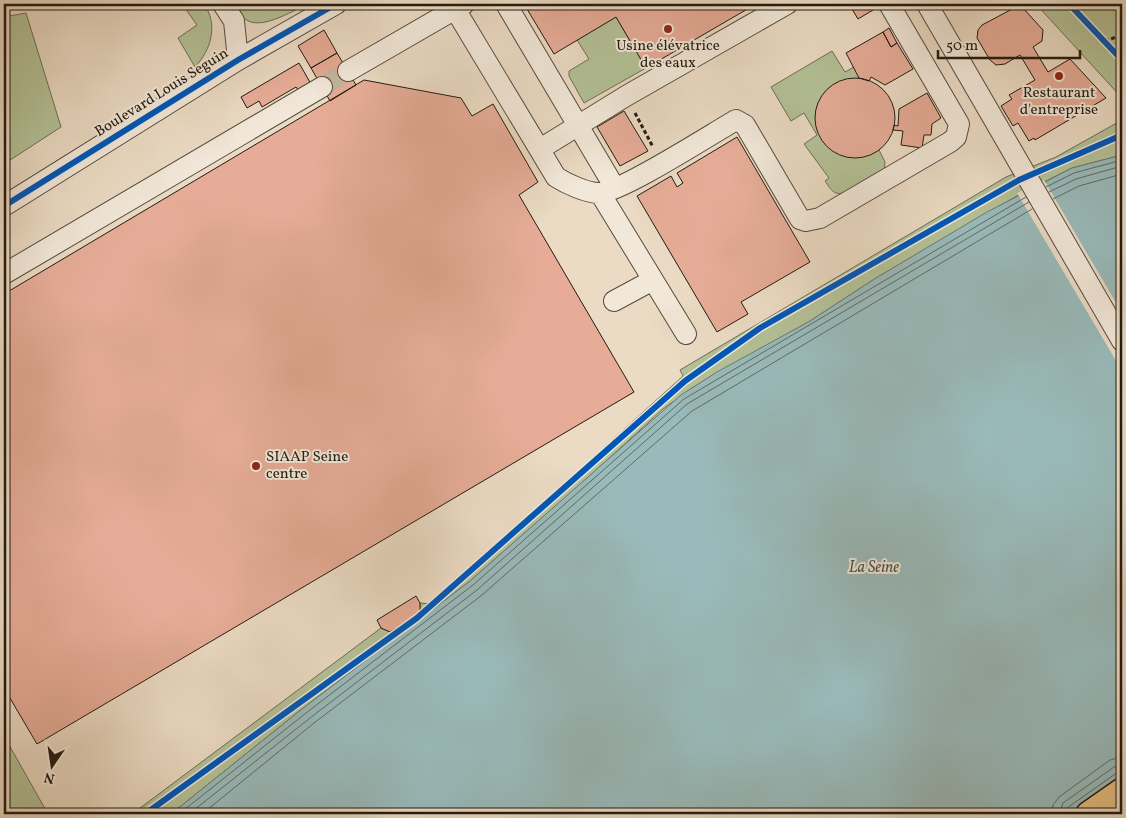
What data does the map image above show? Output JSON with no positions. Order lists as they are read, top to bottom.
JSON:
{
  "streets": {
    "street": ["Boulevard Louis Seguin"]
  },
  "water": ["La Seine"],
  "places": ["Usine élévatrice des eaux", "Restaurant d'entreprise", "SIAAP Seine centre"],
  "scale_bar": "50 m",
  "north": "bottom"
}
